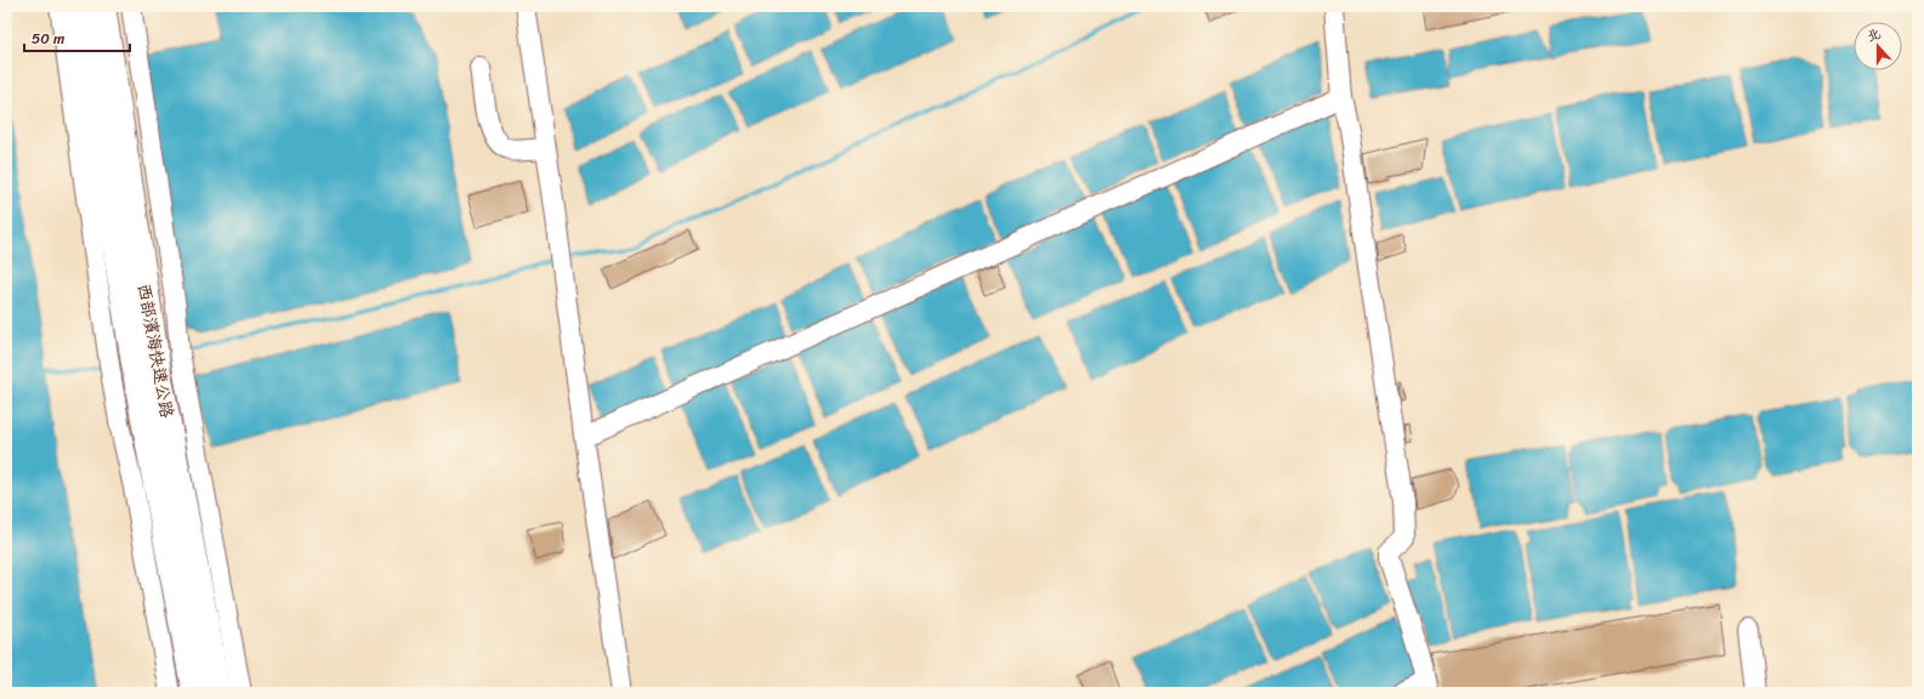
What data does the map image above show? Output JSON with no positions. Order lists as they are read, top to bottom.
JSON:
{
  "streets": {
    "highway": ["西部濱海快速公路"]
  },
  "scale_bar": "50 m",
  "north": "top"
}
